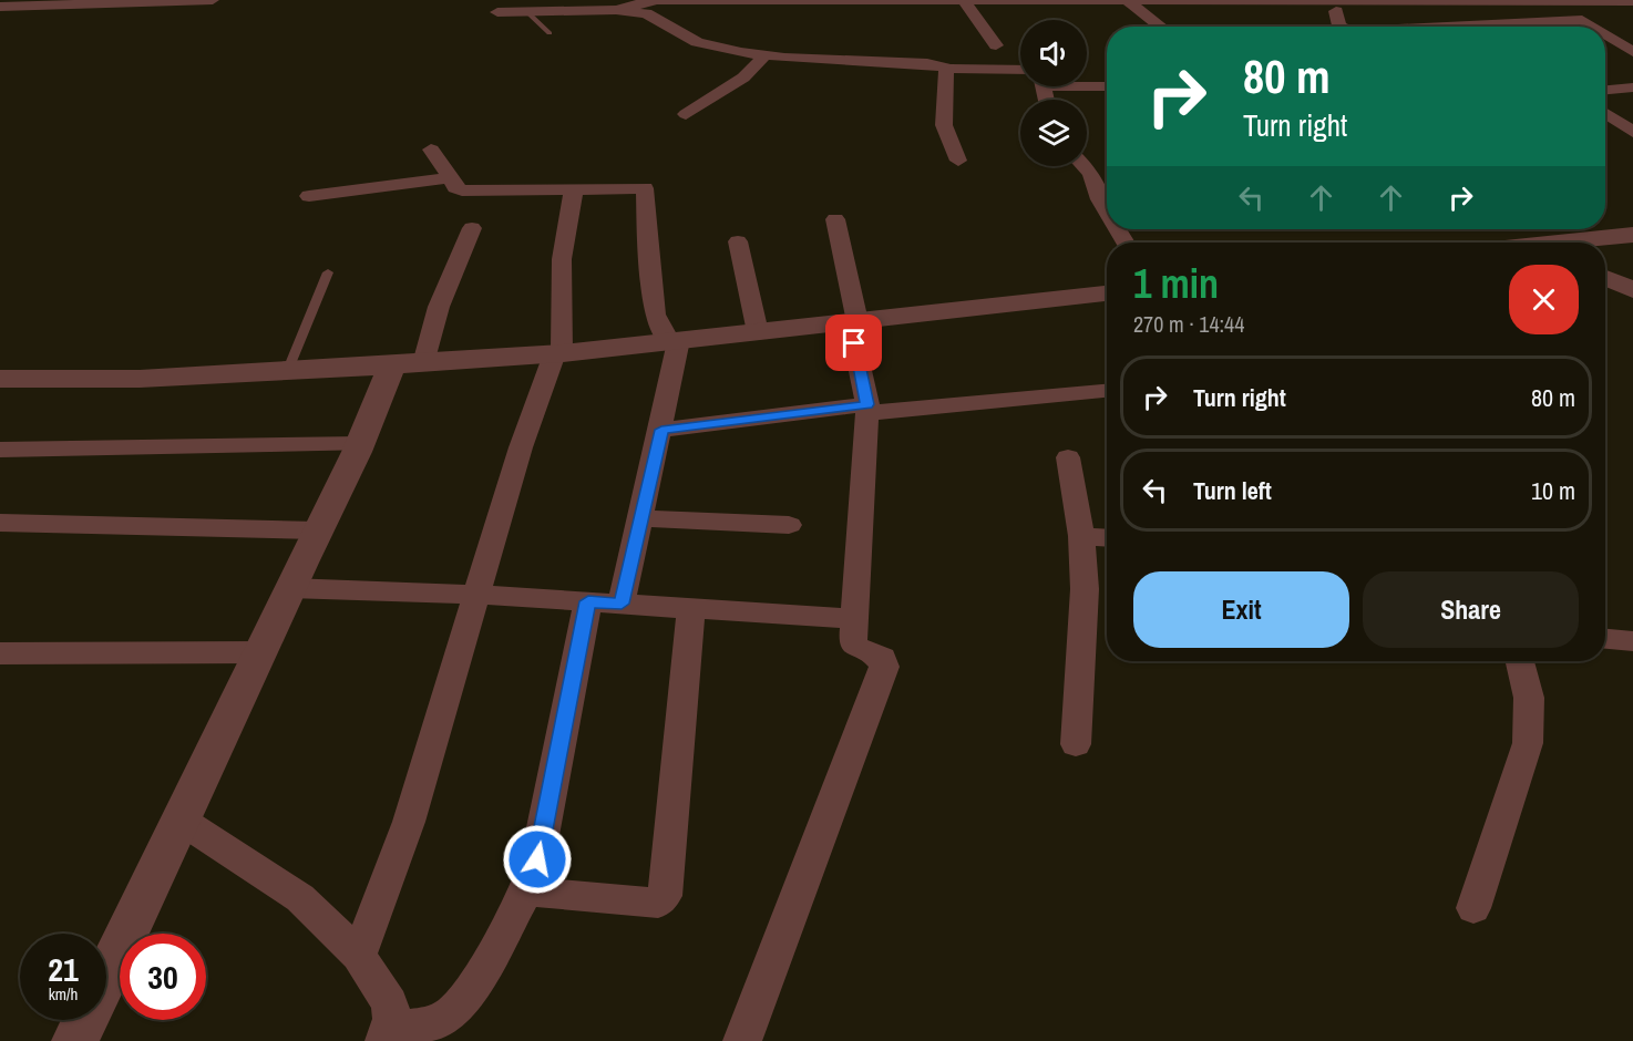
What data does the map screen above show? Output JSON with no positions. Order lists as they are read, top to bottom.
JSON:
{
  "page": {
    "turn": ["80 m", "Turn right"],
    "heading": ["1 min", "270 m · 14:44"],
    "list": [
      {
        "name": "Turn right",
        "value": "80 m"
      },
      {
        "name": "Turn left",
        "value": "10 m"
      }
    ],
    "buttons": ["Exit", "Share"],
    "speed": "21 km/h",
    "limit": "30"
  }
}
